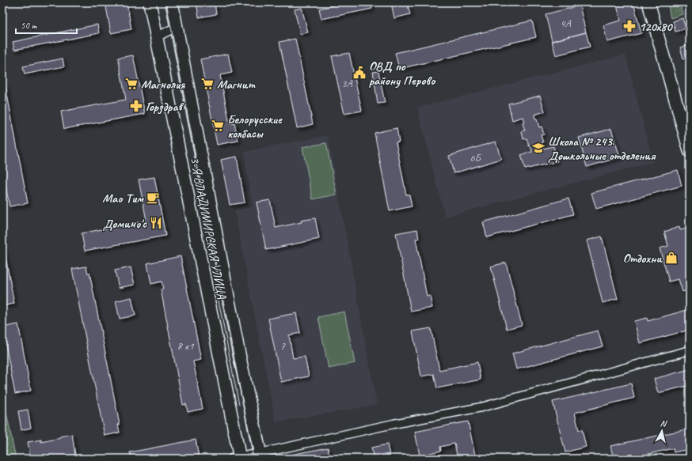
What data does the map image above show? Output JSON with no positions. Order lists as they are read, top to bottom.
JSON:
{
  "streets": {
    "street": ["3-Я ВЛАДИМИРСКАЯ УЛИЦА"]
  },
  "places": {
    "pharmacy": ["120x80", "Горздрав"],
    "public building": ["ОВД по району Перово"],
    "supermarket": ["Магнолия", "Магнит", "Белорусские колбасы"],
    "school or university": ["Школа № 243. Дошкольные отделения"],
    "cafe": ["Мао Тим"],
    "restaurant": ["Домино'c"],
    "shop": ["Отдохни"]
  },
  "house_numbers": [
    "4А",
    "3А",
    "6Б",
    "8 к1",
    "7"
  ],
  "scale_bar": "50 m",
  "north": "top"
}
